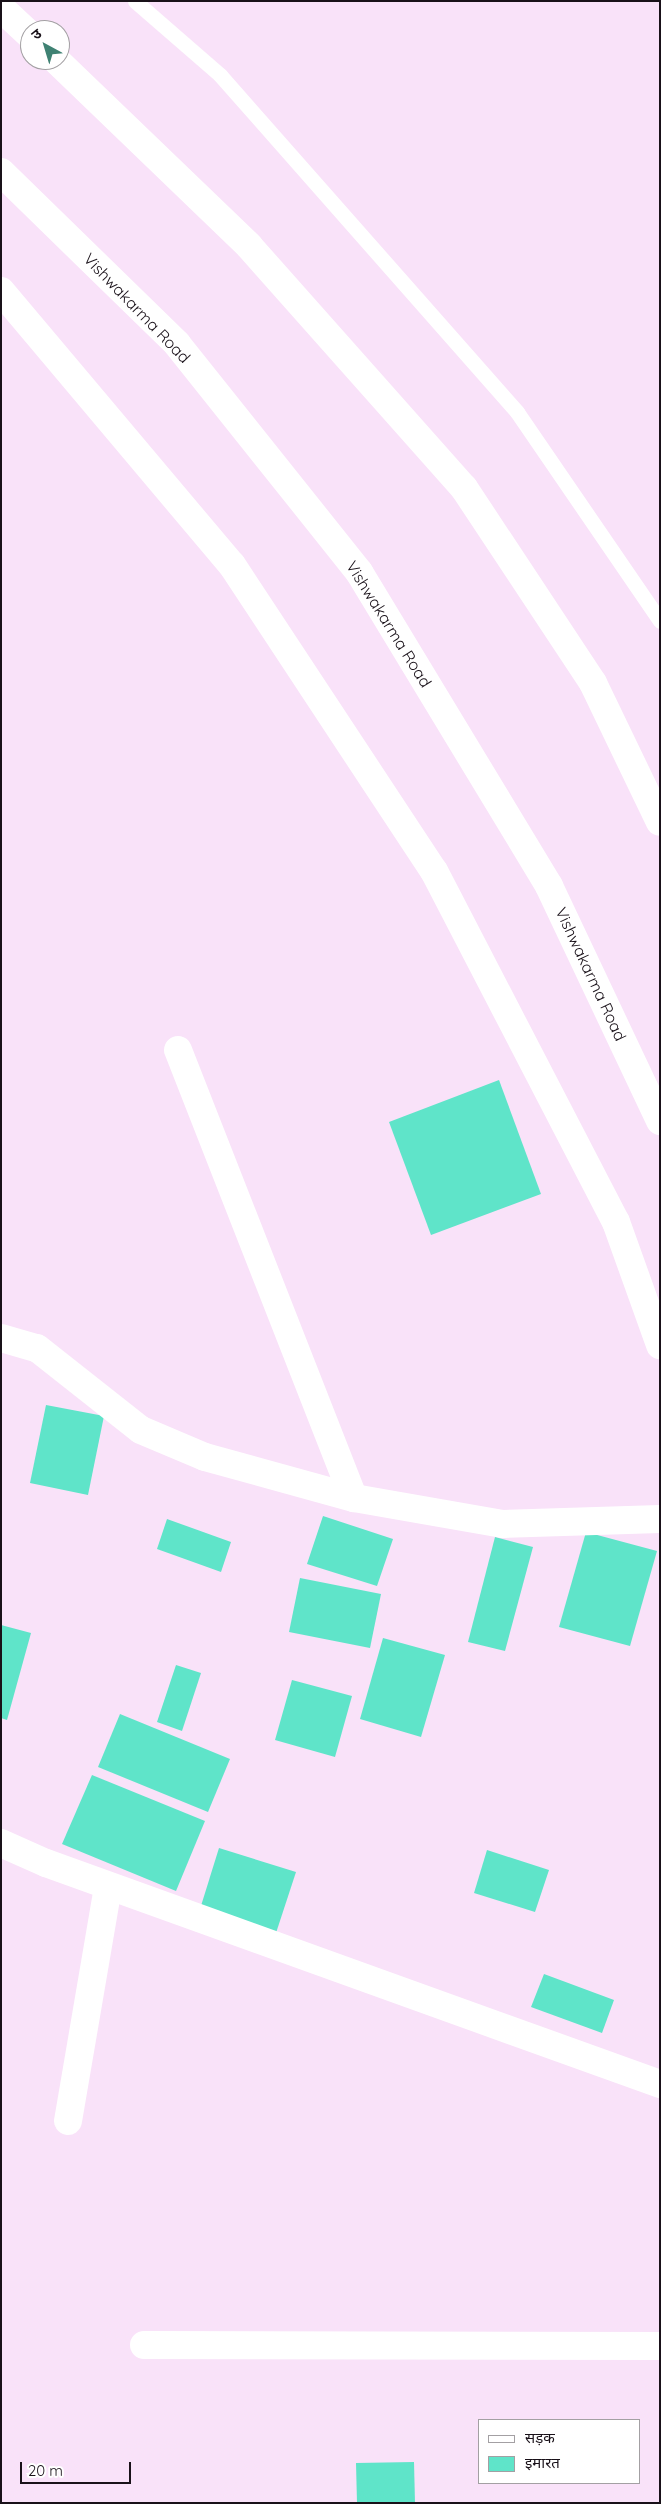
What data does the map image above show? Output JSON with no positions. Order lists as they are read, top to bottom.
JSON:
{
  "streets": {
    "street": ["Vishwakarma Road"]
  },
  "legend": ["सड़क", "इमारत"],
  "scale_bar": "20 m",
  "north": "top left"
}
